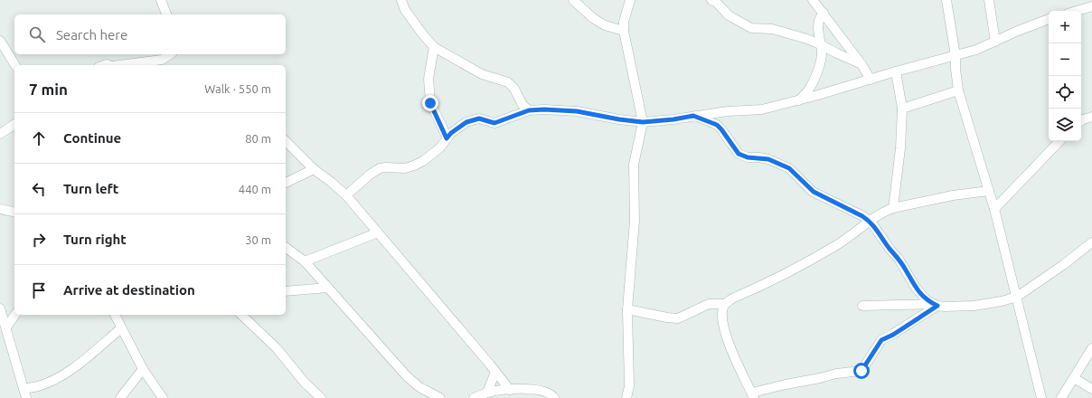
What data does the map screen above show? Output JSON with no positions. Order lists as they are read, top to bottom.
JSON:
{
  "page": {
    "map_buttons": ["+", "−"],
    "search": "Search here",
    "heading": ["7 min", "Walk · 550 m"],
    "list": [
      ["Continue", "80 m"],
      ["Turn left", "440 m"],
      ["Turn right", "30 m"],
      "Arrive at destination"
    ]
  }
}
